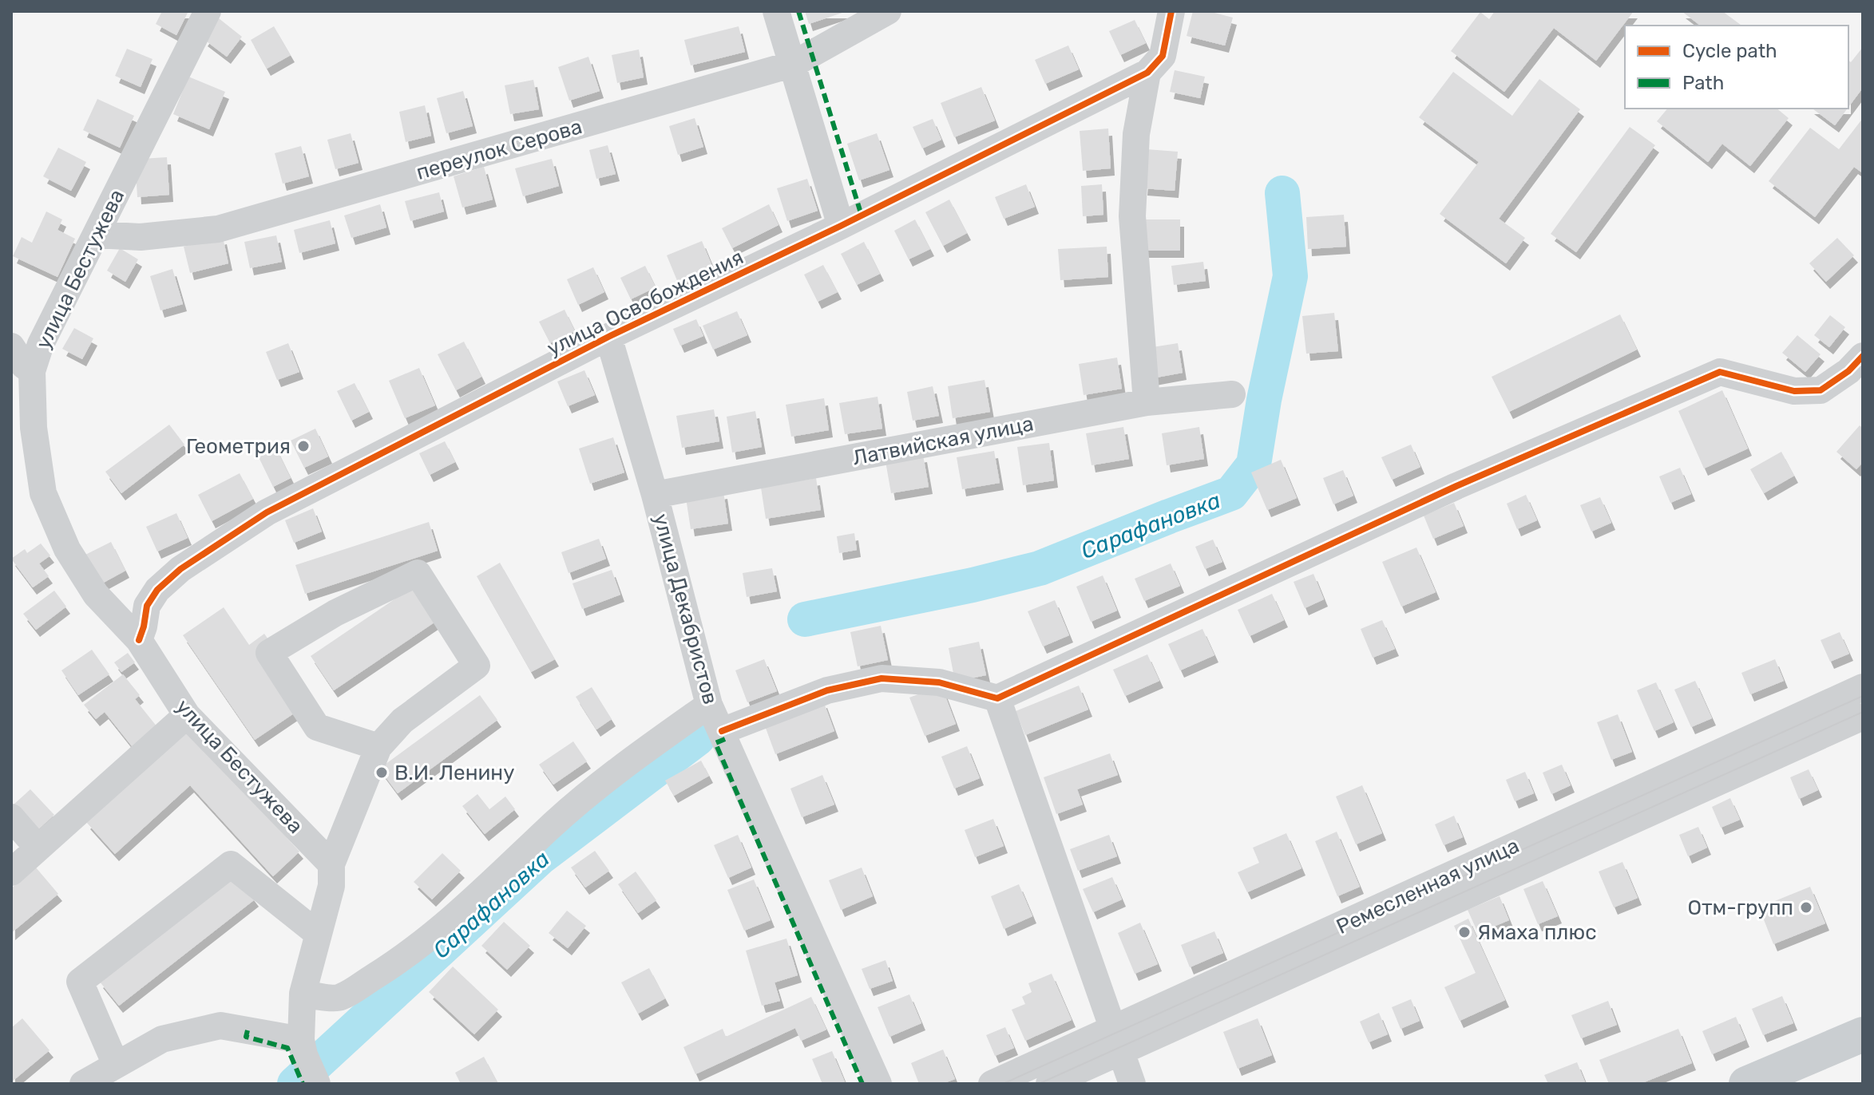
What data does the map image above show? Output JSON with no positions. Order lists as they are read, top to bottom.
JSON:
{
  "streets": {
    "street": [
      "переулок Серова",
      "улица Бестужева",
      "улица Освобождения",
      "Латвийская улица",
      "улица Декабристов",
      "Ремесленная улица"
    ]
  },
  "crossings": [
    ["переулок Серова", "улица Бестужева"],
    ["улица Бестужева", "улица Освобождения"],
    ["улица Освобождения", "улица Декабристов"],
    ["Латвийская улица", "улица Декабристов"]
  ],
  "water": ["Сарафановка"],
  "places": [
    "Геометрия",
    "В.И. Ленину",
    "Отм-групп",
    "Ямаха плюс"
  ],
  "legend": ["Cycle path", "Path"]
}
